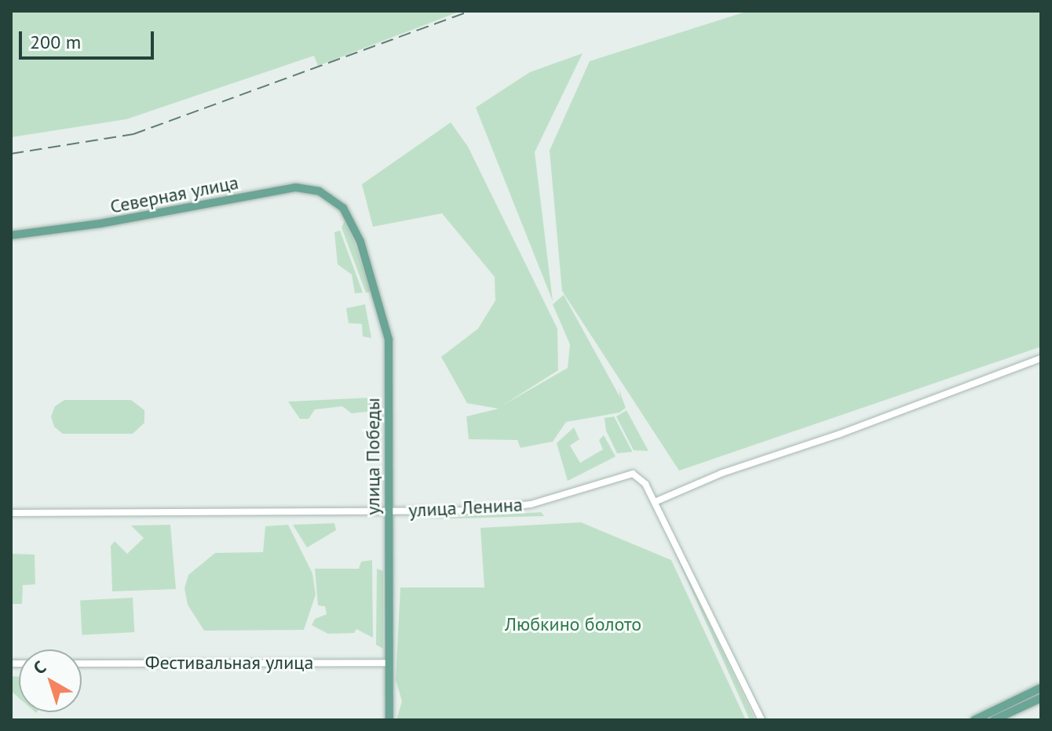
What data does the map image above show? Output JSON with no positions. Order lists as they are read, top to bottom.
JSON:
{
  "streets": {
    "main road": ["Северная улица", "улица Победы"],
    "street": ["улица Ленина", "Фестивальная улица"]
  },
  "crossings": [
    ["Северная улица", "улица Победы"],
    ["улица Победы", "улица Ленина"],
    ["улица Победы", "Фестивальная улица"]
  ],
  "parks": ["Любкино болото"],
  "scale_bar": "200 m",
  "north": "top left"
}
